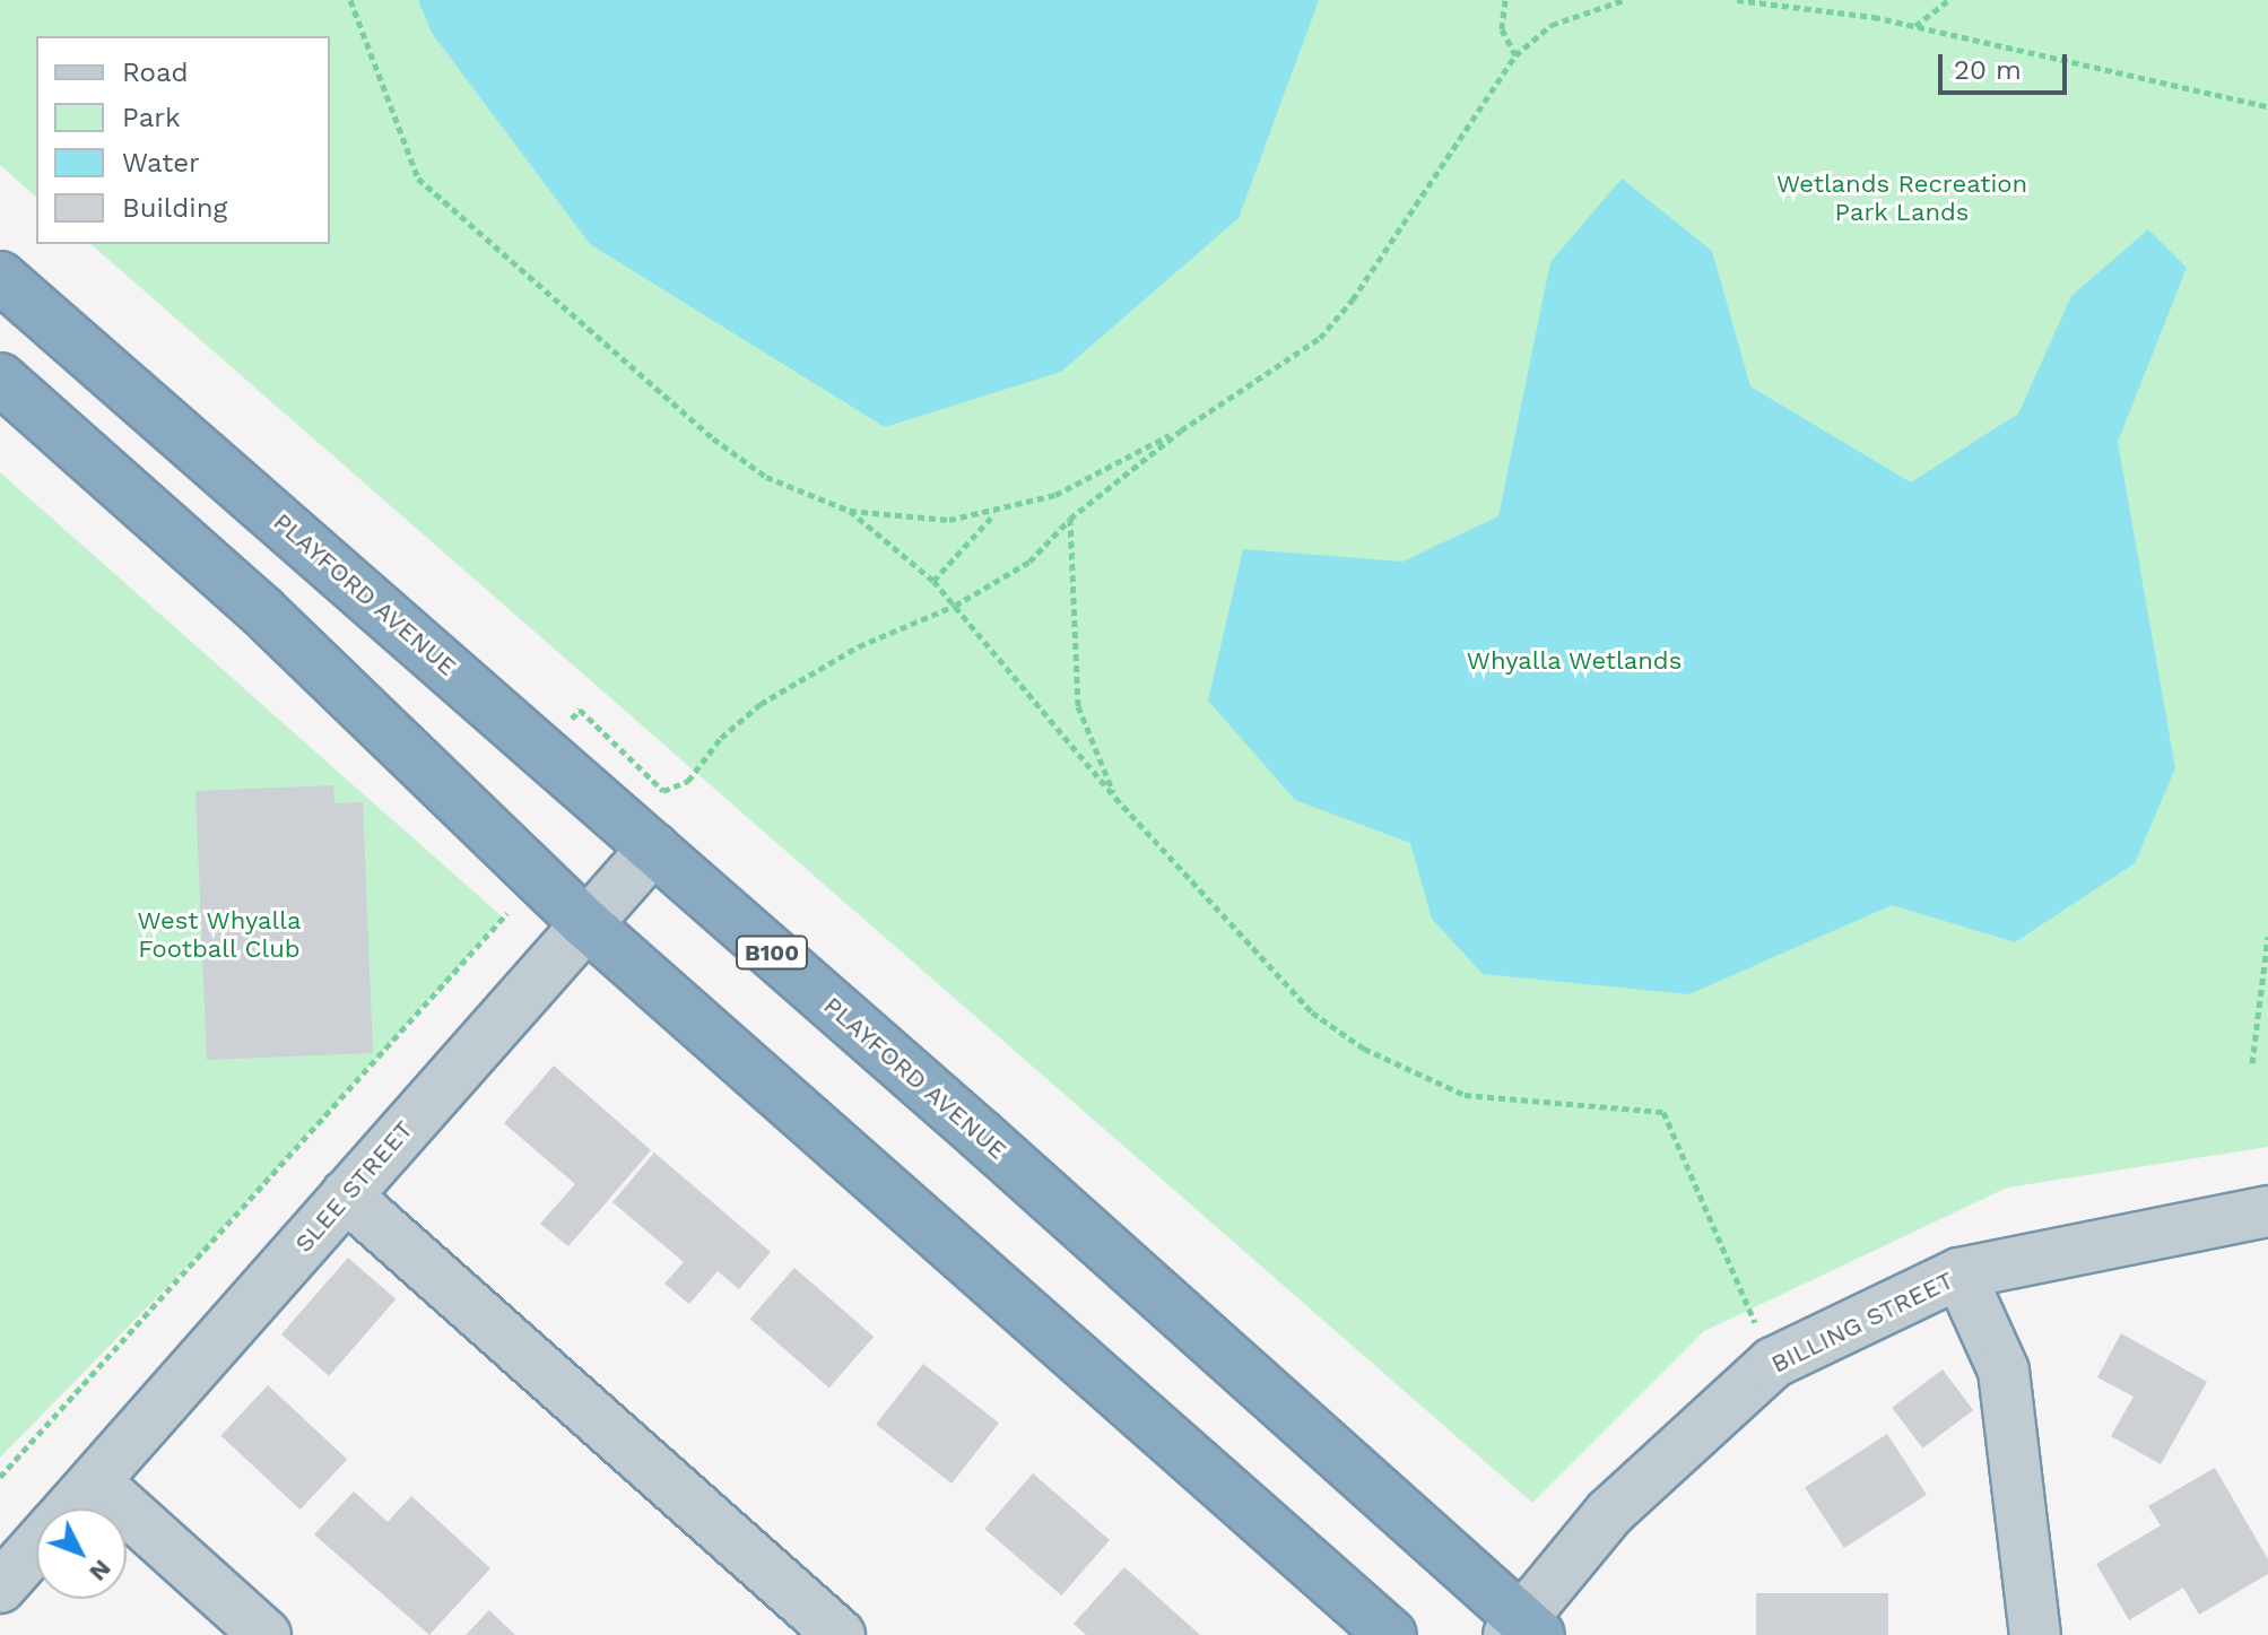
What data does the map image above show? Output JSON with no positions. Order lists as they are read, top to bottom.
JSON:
{
  "streets": {
    "highway": ["PLAYFORD AVENUE", "B100"],
    "street": ["SLEE STREET", "BILLING STREET"]
  },
  "crossings": [
    ["PLAYFORD AVENUE", "SLEE STREET"],
    ["PLAYFORD AVENUE", "BILLING STREET"]
  ],
  "parks": ["Wetlands Recreation Park Lands", "Whyalla Wetlands", "West Whyalla Football Club"],
  "legend": [
    "Road",
    "Park",
    "Water",
    "Building"
  ],
  "scale_bar": "20 m",
  "north": "bottom right"
}
